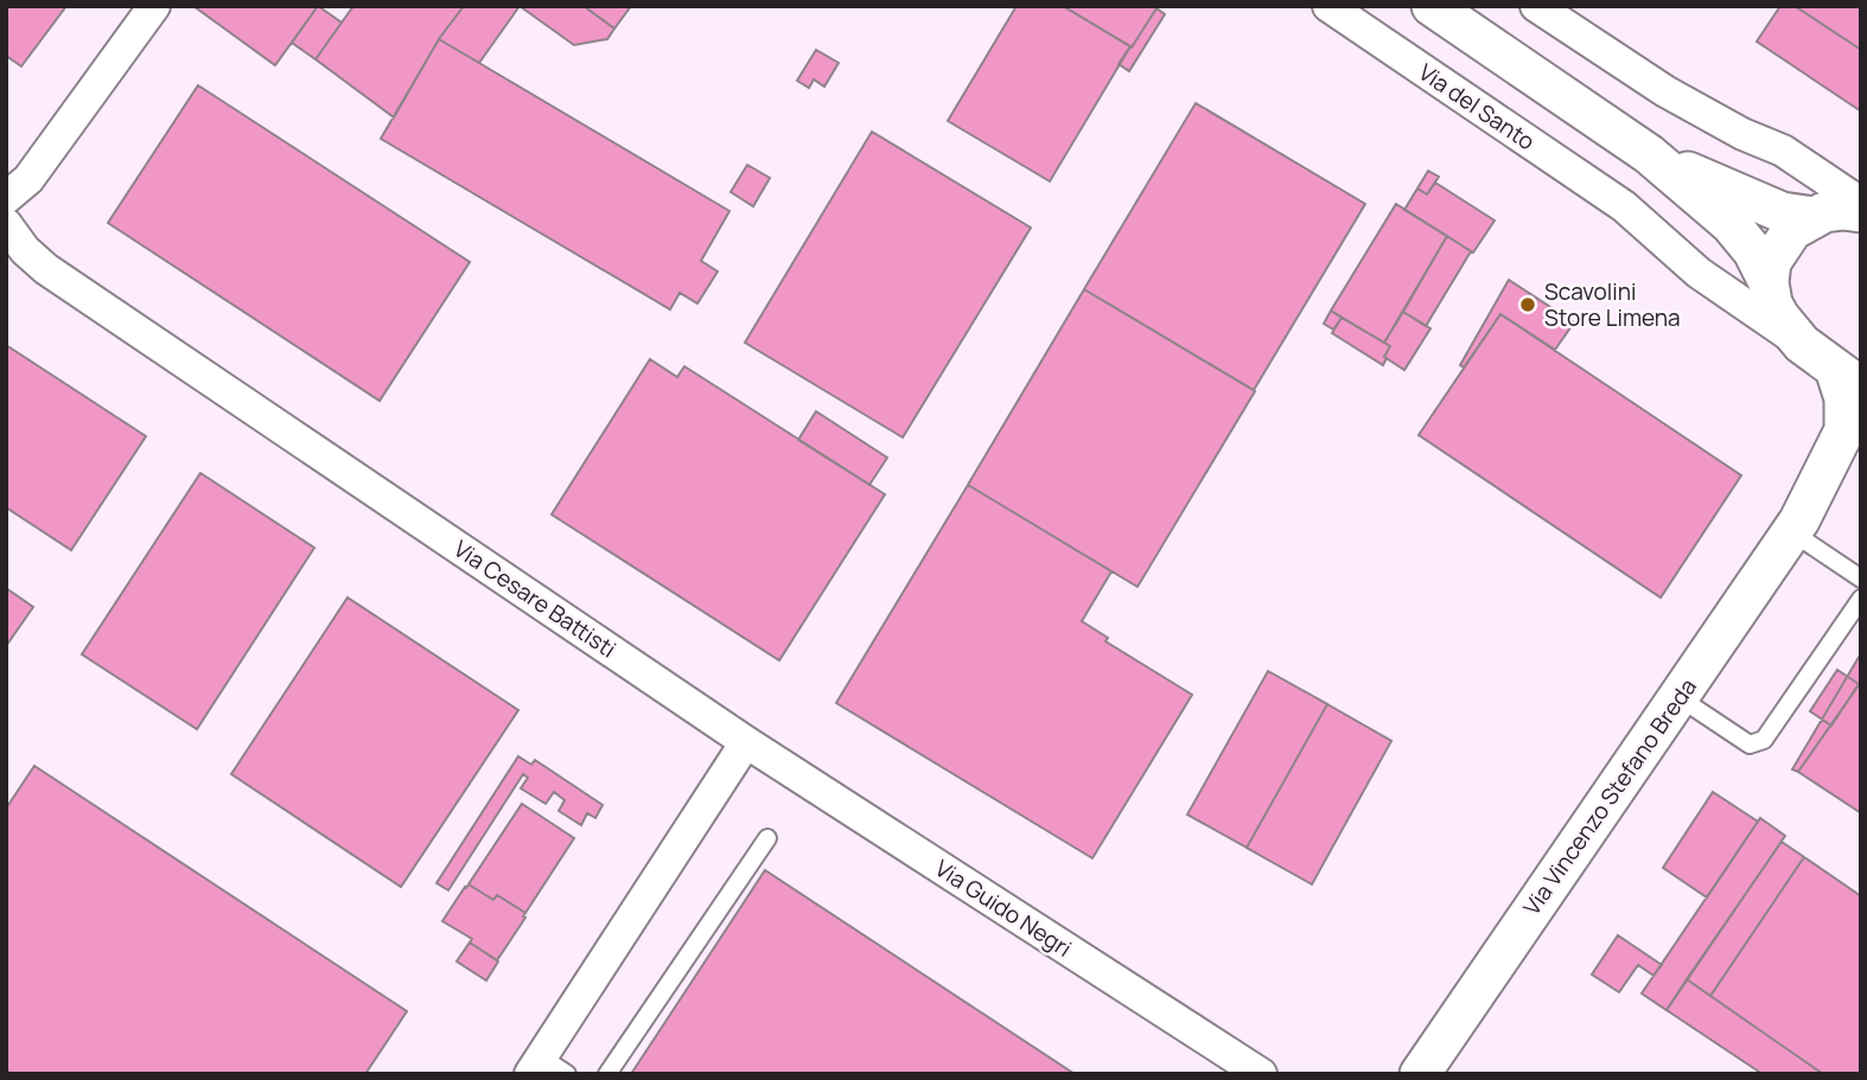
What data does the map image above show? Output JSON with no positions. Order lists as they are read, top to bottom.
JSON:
{
  "streets": {
    "street": [
      "Via del Santo",
      "Via Cesare Battisti",
      "Via Vincenzo Stefano Breda",
      "Via Guido Negri"
    ]
  },
  "crossings": [
    ["Via Cesare Battisti", "Via Guido Negri"]
  ],
  "places": ["Scavolini Store Limena"]
}
